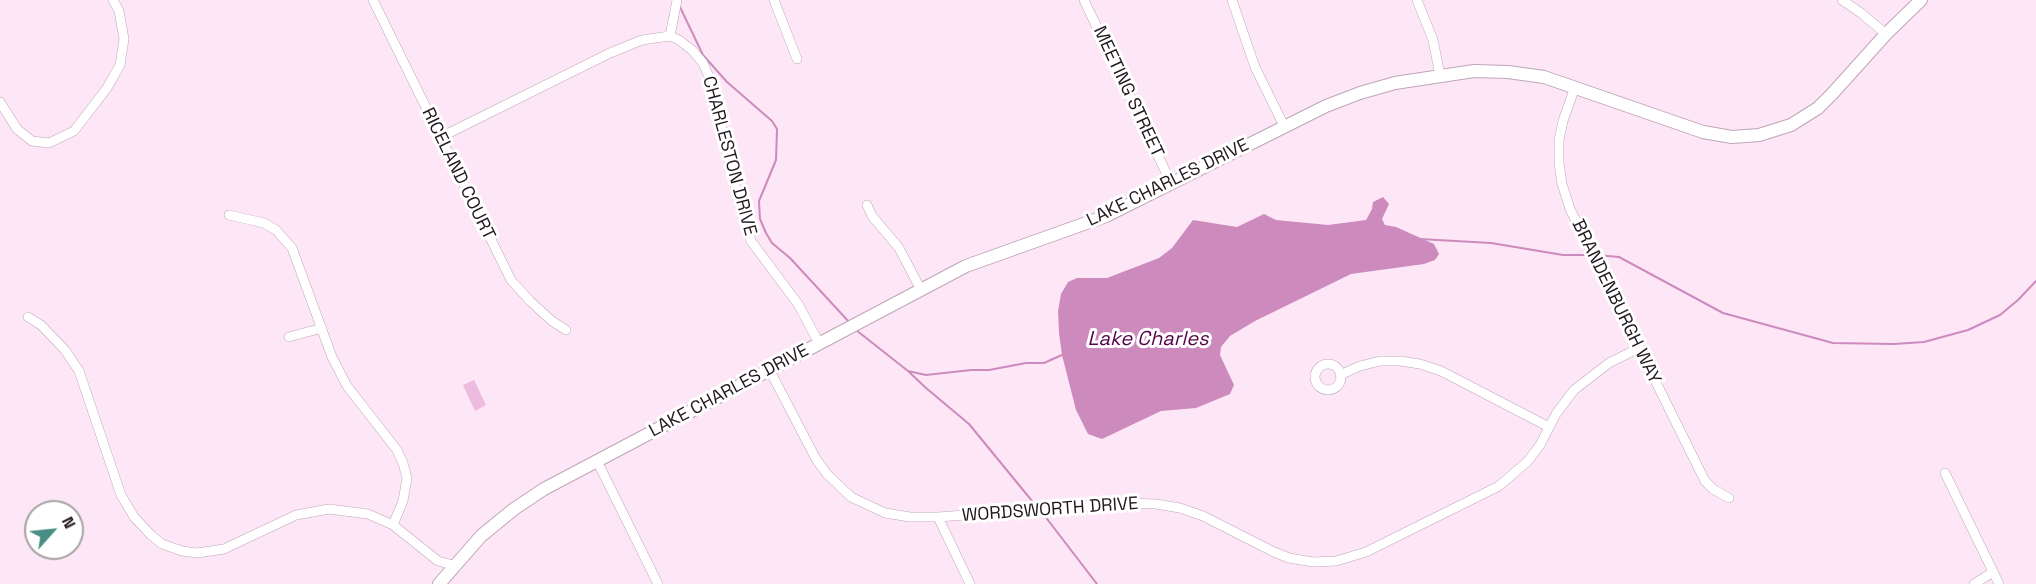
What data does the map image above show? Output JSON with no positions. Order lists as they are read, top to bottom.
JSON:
{
  "streets": {
    "street": [
      "MEETING STREET",
      "CHARLESTON DRIVE",
      "RICELAND COURT",
      "LAKE CHARLES DRIVE",
      "BRANDENBURGH WAY",
      "WORDSWORTH DRIVE"
    ]
  },
  "crossings": [
    ["MEETING STREET", "LAKE CHARLES DRIVE"],
    ["CHARLESTON DRIVE", "LAKE CHARLES DRIVE"],
    ["LAKE CHARLES DRIVE", "BRANDENBURGH WAY"],
    ["LAKE CHARLES DRIVE", "WORDSWORTH DRIVE"],
    ["BRANDENBURGH WAY", "WORDSWORTH DRIVE"]
  ],
  "water": ["Lake Charles"],
  "north": "top right"
}
